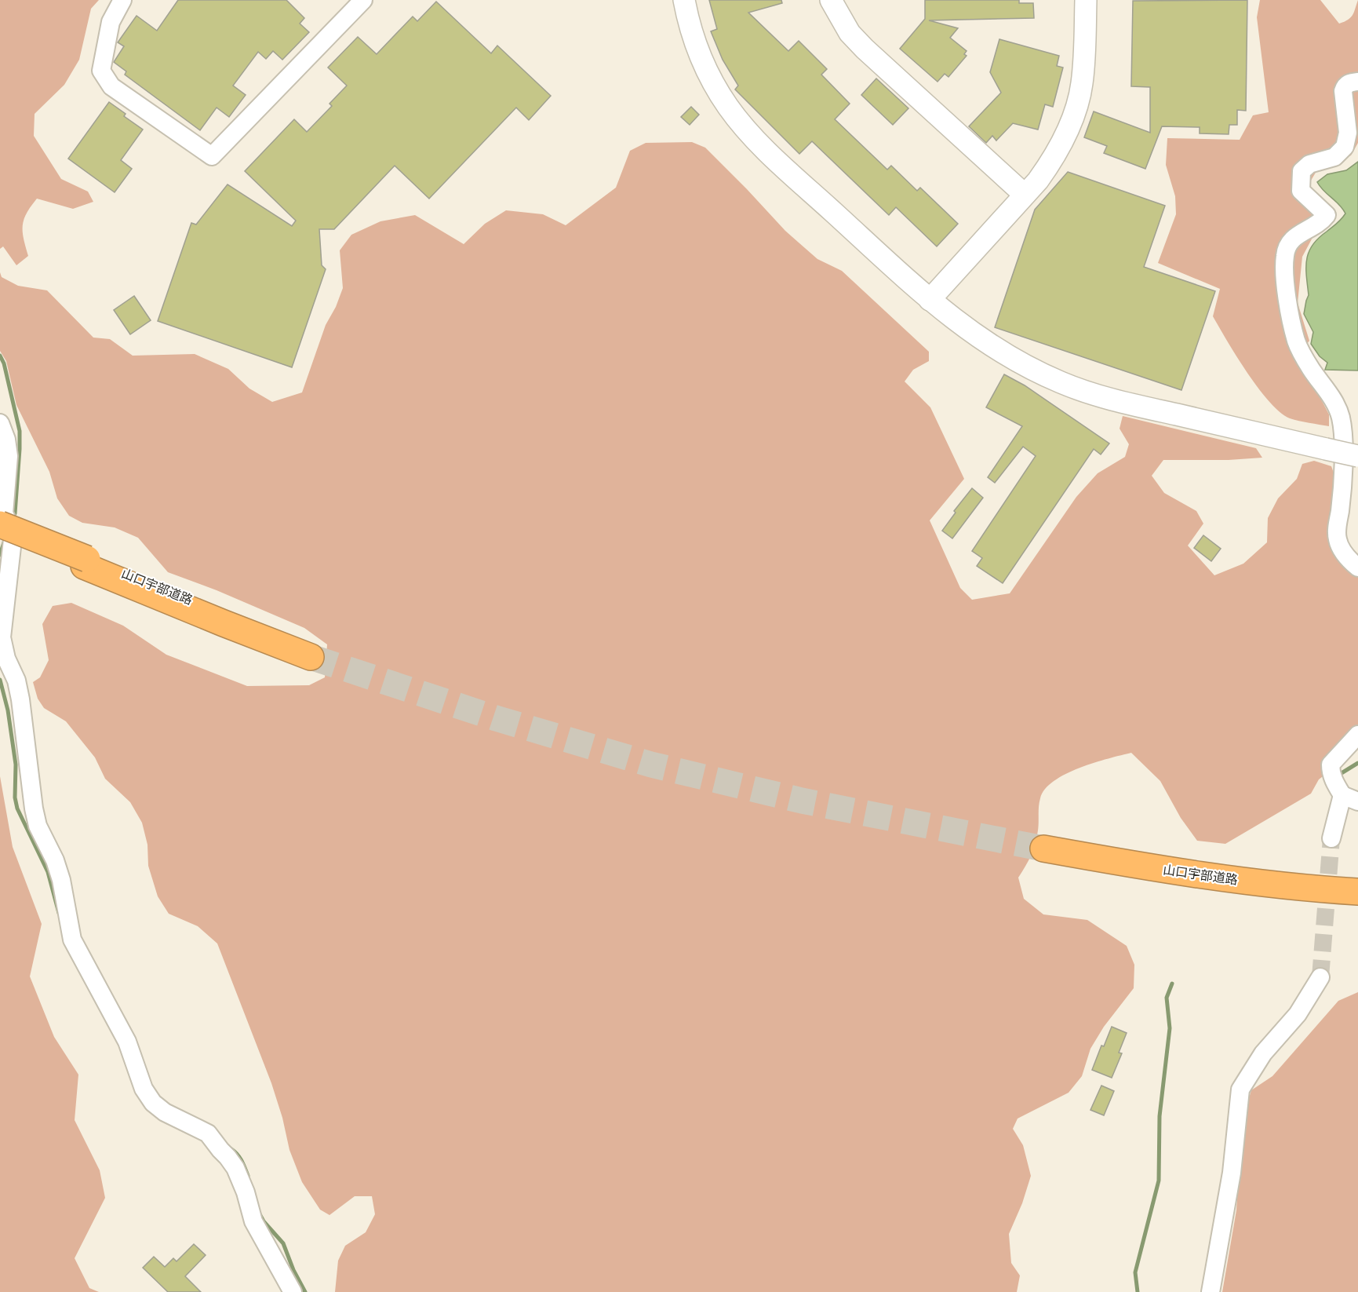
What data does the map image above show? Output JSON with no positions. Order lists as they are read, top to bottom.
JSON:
{
  "streets": {
    "highway": ["山口宇部道路"]
  }
}
